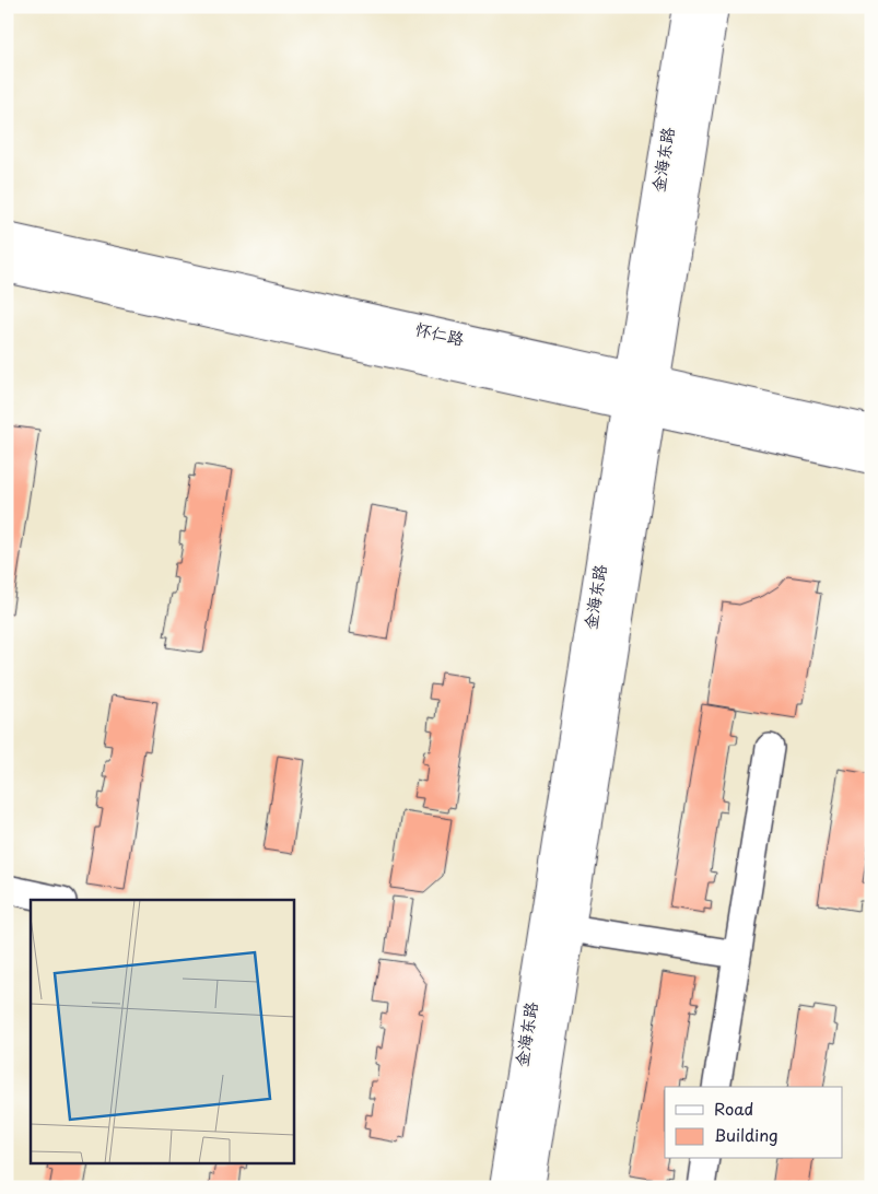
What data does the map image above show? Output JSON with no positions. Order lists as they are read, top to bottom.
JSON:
{
  "streets": {
    "main road": ["金海东路", "怀仁路"]
  },
  "crossings": [
    ["金海东路", "怀仁路"]
  ],
  "legend": ["Road", "Building"]
}
